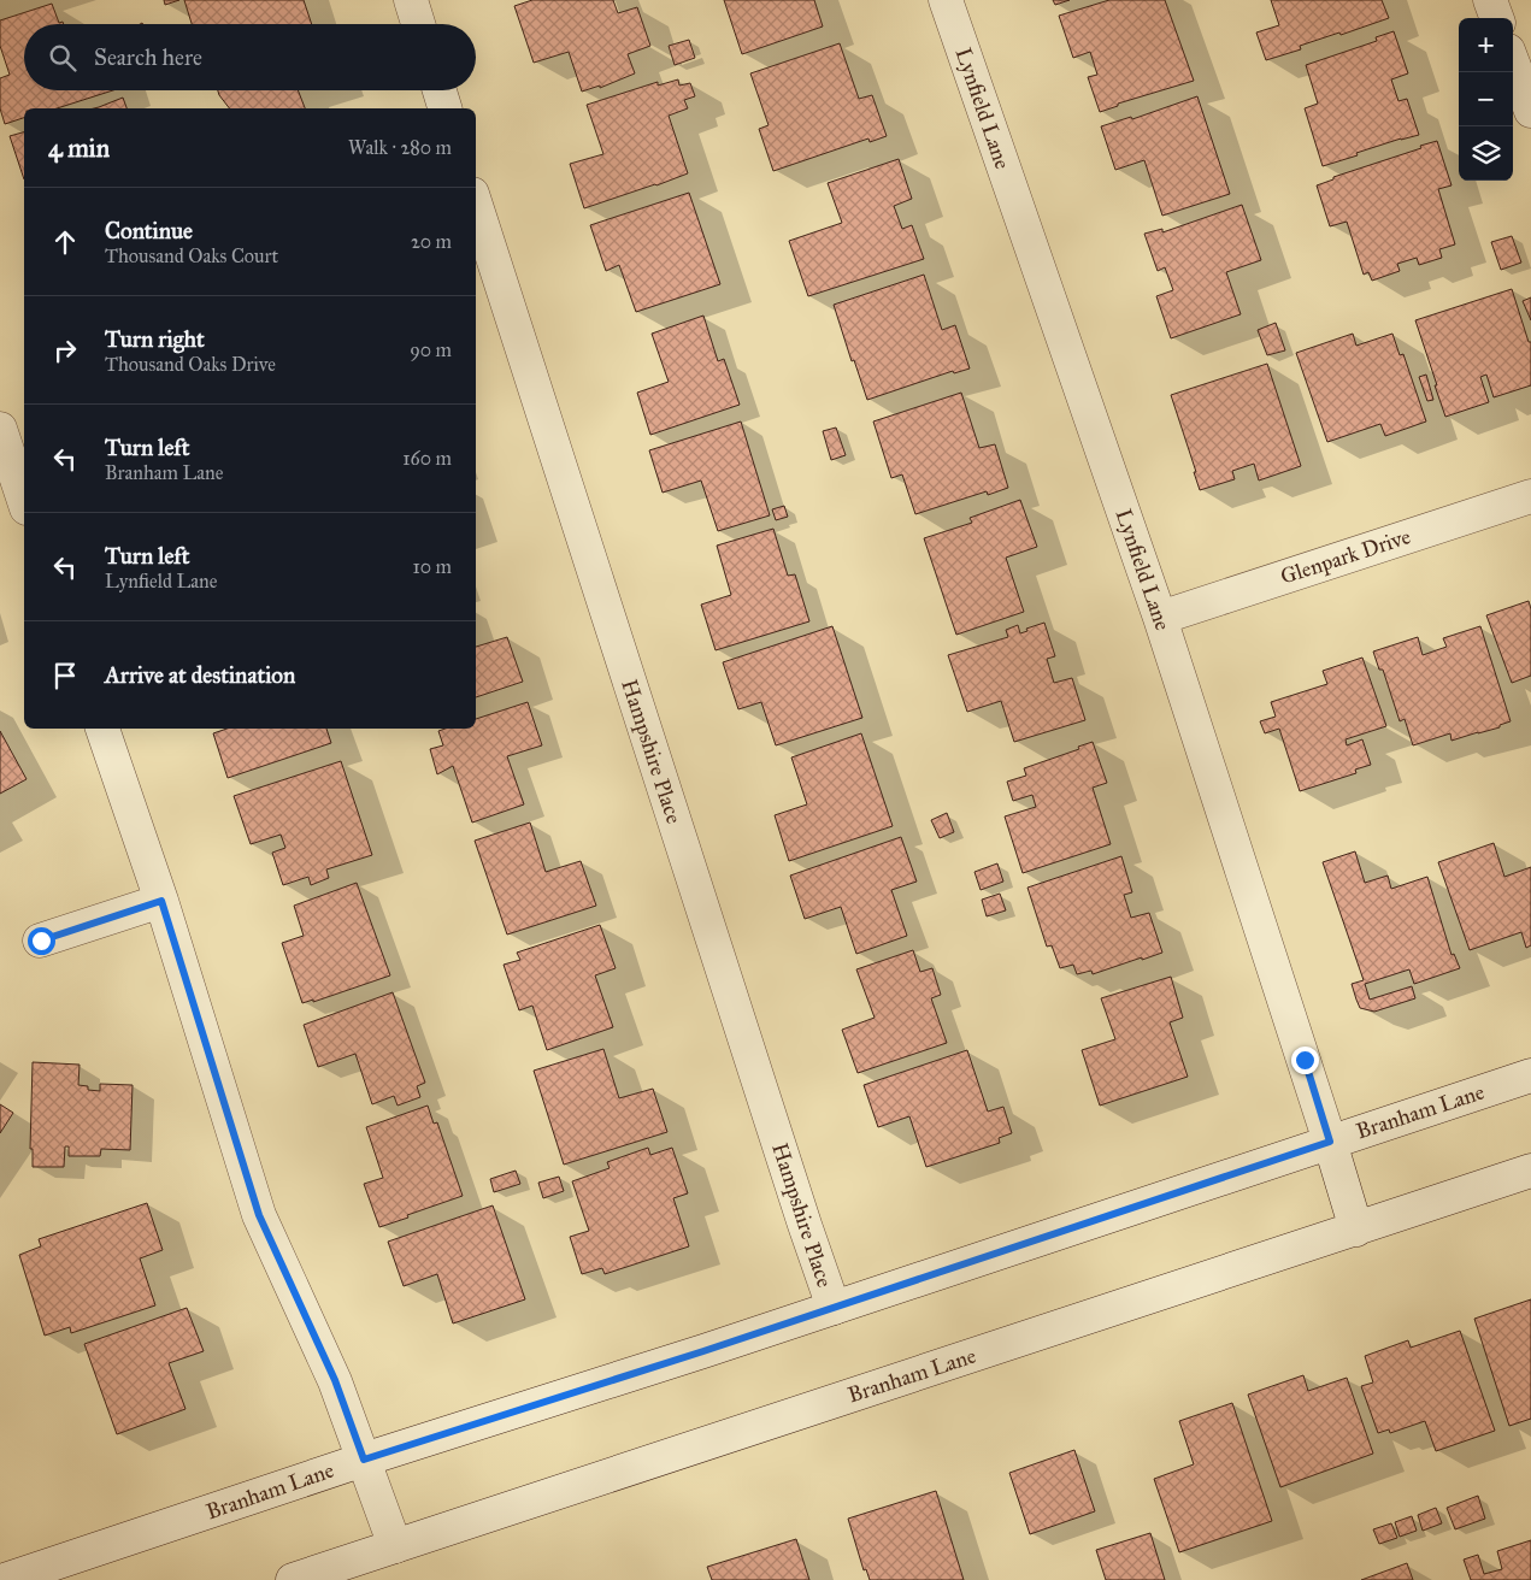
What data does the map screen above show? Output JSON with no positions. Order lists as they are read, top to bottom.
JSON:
{
  "streets": {
    "street": [
      "Lynfield Lane",
      "Glenpark Drive",
      "Hampshire Place",
      "Branham Lane"
    ]
  },
  "crossings": [
    ["Lynfield Lane", "Glenpark Drive"],
    ["Lynfield Lane", "Branham Lane"],
    ["Hampshire Place", "Branham Lane"]
  ],
  "page": {
    "map_buttons": ["+", "−"],
    "search": "Search here",
    "heading": ["4 min", "Walk · 280 m"],
    "list": [
      ["Continue", "Thousand Oaks Court", "20 m"],
      ["Turn right", "Thousand Oaks Drive", "90 m"],
      ["Turn left", "Branham Lane", "160 m"],
      ["Turn left", "Lynfield Lane", "10 m"],
      "Arrive at destination"
    ]
  }
}
